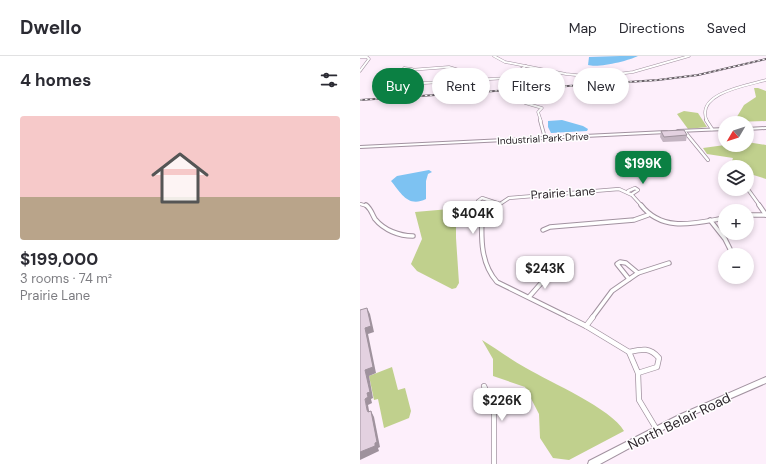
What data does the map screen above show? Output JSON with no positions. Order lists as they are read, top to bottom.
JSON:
{
  "streets": {
    "street": ["Industrial Park Drive", "Prairie Lane", "North Belair Road"]
  },
  "north": "bottom left",
  "page": {
    "header": "Dwello",
    "nav": ["Map", "Directions", "Saved"],
    "heading": "4 homes",
    "chip": [
      "Buy",
      "Rent",
      "Filters",
      "New"
    ],
    "list": [
      {
        "name": "$199,000",
        "note": "3 rooms · 74 m² · Prairie Lane"
      }
    ],
    "map_buttons": ["+", "−"],
    "price": [
      "$199K",
      "$404K",
      "$243K",
      "$226K"
    ]
  }
}
